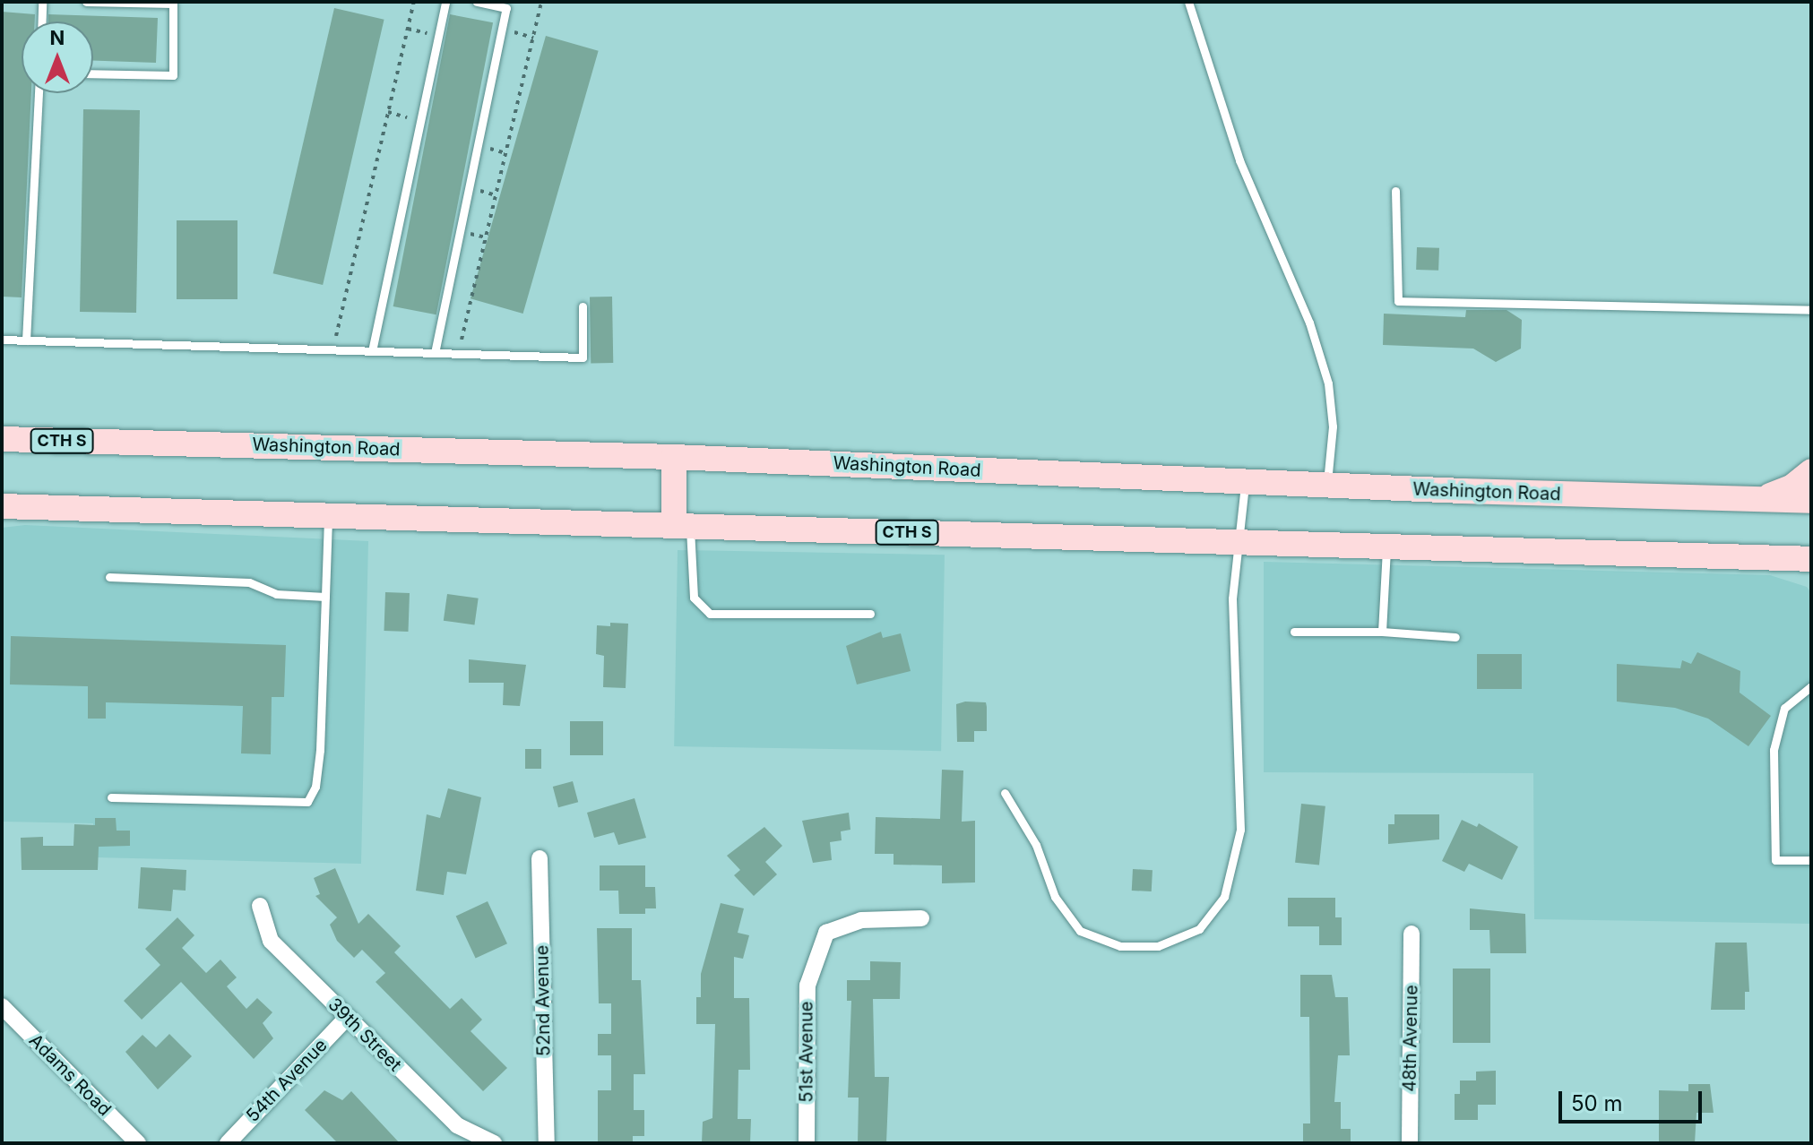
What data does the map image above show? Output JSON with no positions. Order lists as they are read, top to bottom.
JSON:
{
  "streets": {
    "main road": ["CTH S", "Washington Road"],
    "street": [
      "52nd Avenue",
      "39th Street",
      "48th Avenue",
      "51st Avenue",
      "Adams Road",
      "54th Avenue"
    ]
  },
  "crossings": [
    ["39th Street", "54th Avenue"]
  ],
  "scale_bar": "50 m",
  "north": "top"
}
